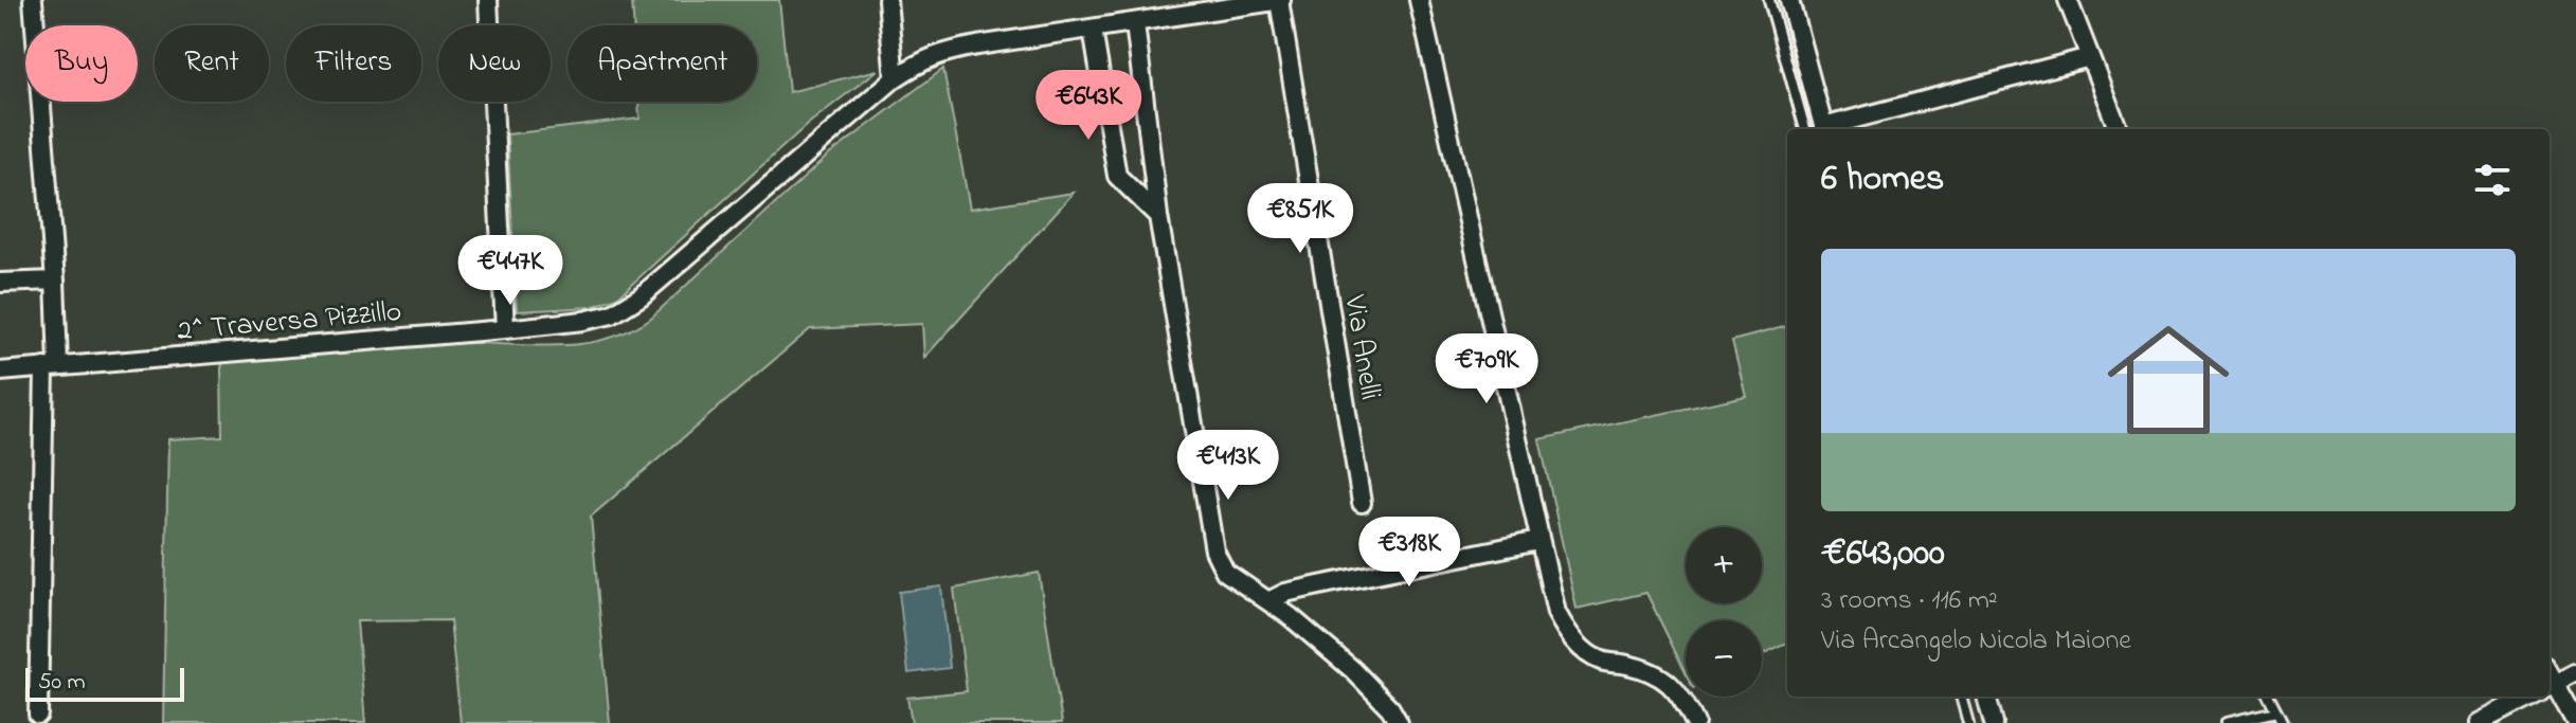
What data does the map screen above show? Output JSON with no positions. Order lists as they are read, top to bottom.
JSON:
{
  "streets": {
    "street": ["2^ Traversa Pizzillo", "Via Anelli"]
  },
  "crossings": [
    ["2^ Traversa Pizzillo", "Via Anelli"]
  ],
  "scale_bar": "50 m",
  "page": {
    "chip": [
      "Buy",
      "Rent",
      "Filters",
      "New",
      "Apartment"
    ],
    "price": [
      "€643K",
      "€851K",
      "€447K",
      "€709K",
      "€413K",
      "€318K"
    ],
    "heading": "6 homes",
    "list": [
      {
        "name": "€643,000",
        "note": "3 rooms · 116 m² · Via Arcangelo Nicola Maione"
      }
    ],
    "map_buttons": ["+", "−"],
    "scale": "50 m"
  }
}
